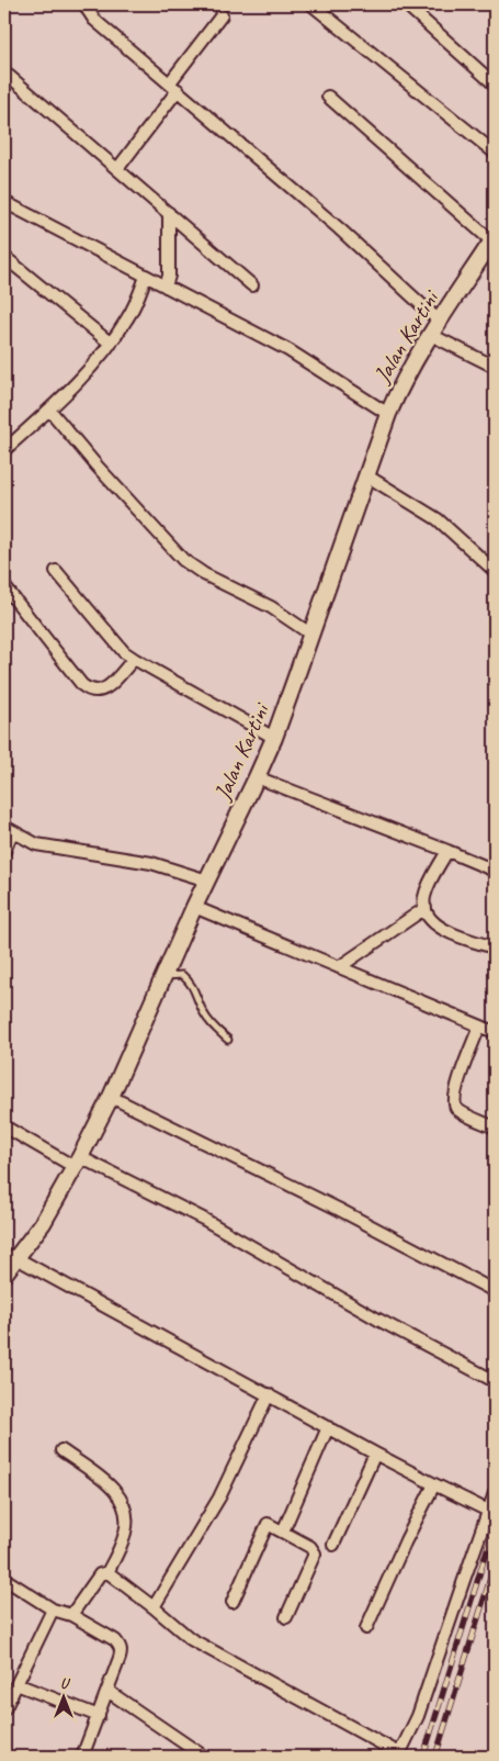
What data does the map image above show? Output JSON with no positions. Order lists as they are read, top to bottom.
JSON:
{
  "streets": {
    "street": ["Jalan Kartini"]
  },
  "north": "top"
}
